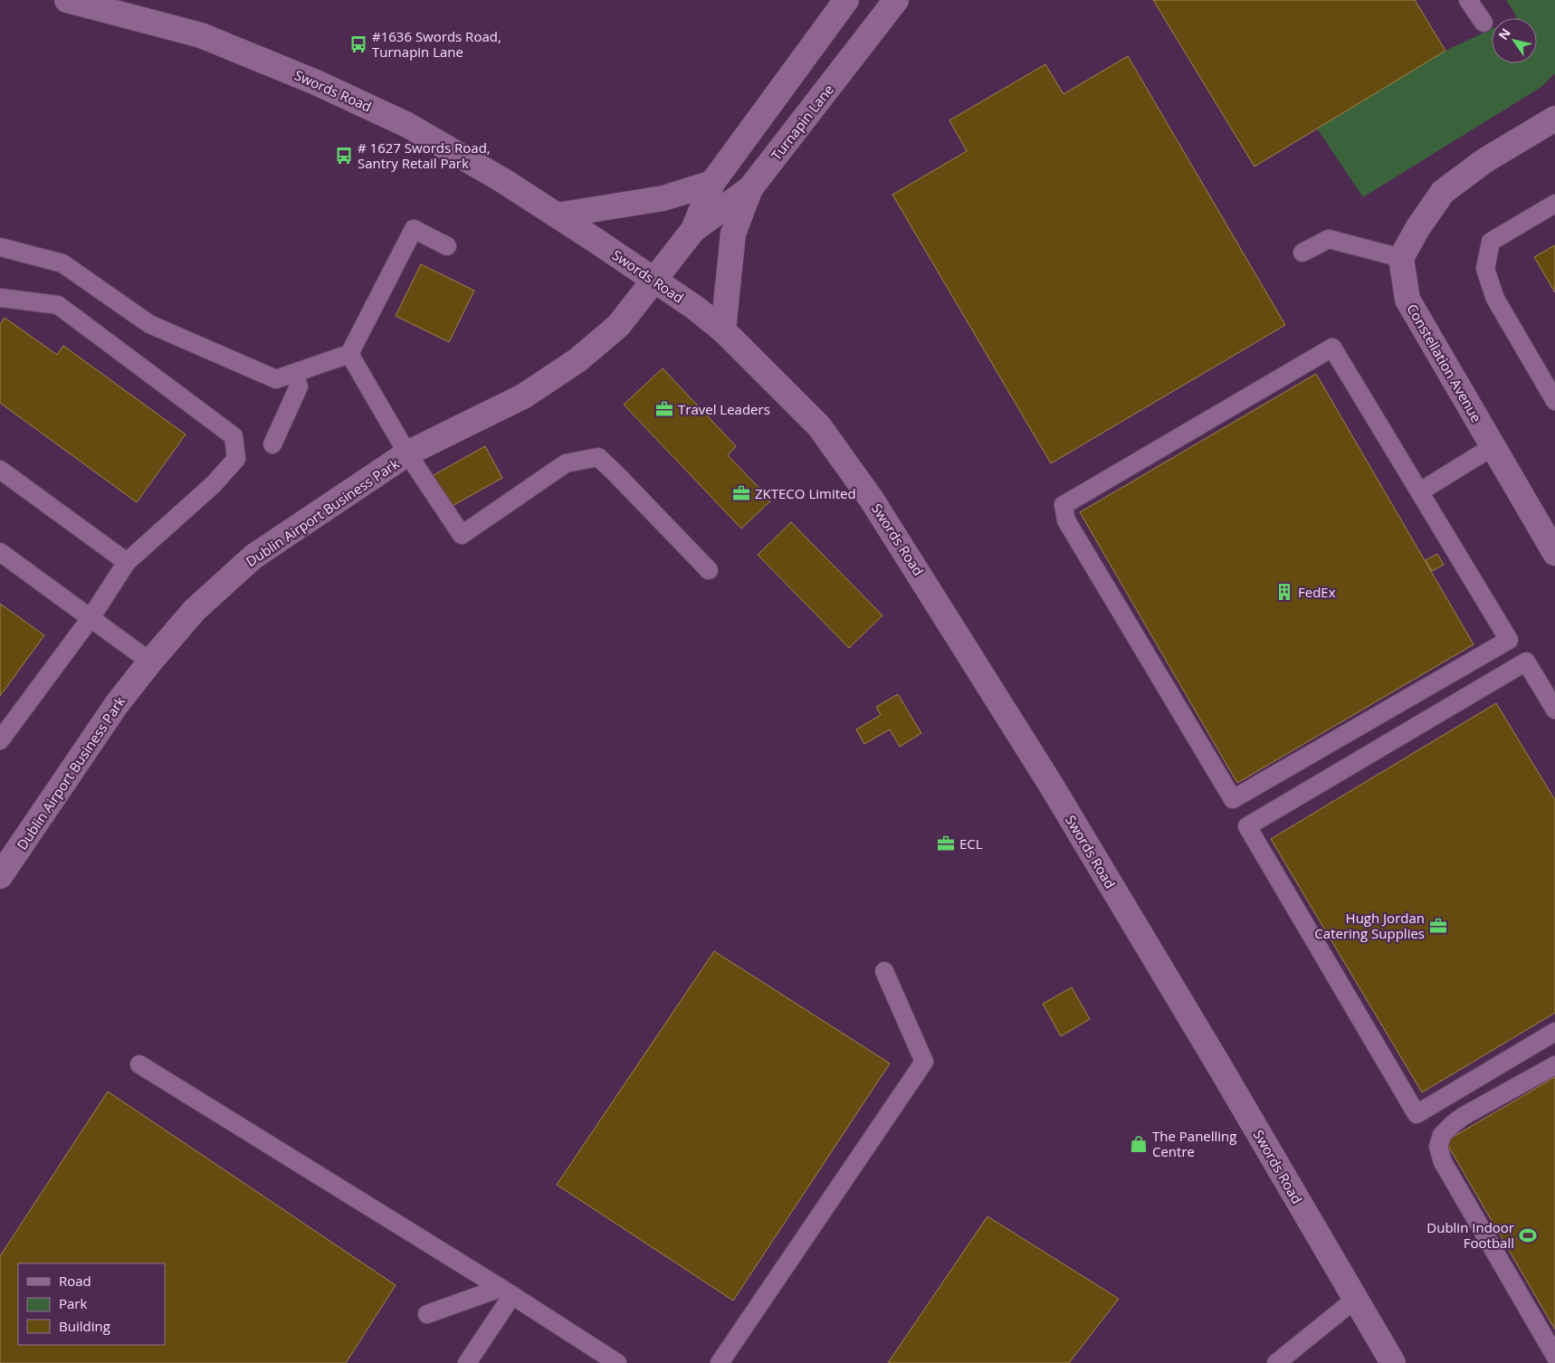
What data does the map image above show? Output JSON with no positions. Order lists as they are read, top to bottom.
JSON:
{
  "streets": {
    "main road": [
      "Swords Road",
      "Turnapin Lane",
      "Constellation Avenue",
      "Dublin Airport Business Park"
    ]
  },
  "crossings": [
    ["Swords Road", "Turnapin Lane"],
    ["Swords Road", "Dublin Airport Business Park"],
    ["Turnapin Lane", "Dublin Airport Business Park"]
  ],
  "places": {
    "bus stop": ["#1636 Swords Road, Turnapin Lane", "# 1627 Swords Road, Santry Retail Park"],
    "office": [
      "Travel Leaders",
      "ZKTECO Limited",
      "ECL",
      "Hugh Jordan Catering Supplies"
    ],
    "building": ["FedEx"],
    "shop": ["The Panelling Centre"],
    "sports": ["Dublin Indoor Football"]
  },
  "legend": ["Road", "Park", "Building"],
  "north": "top left"
}
